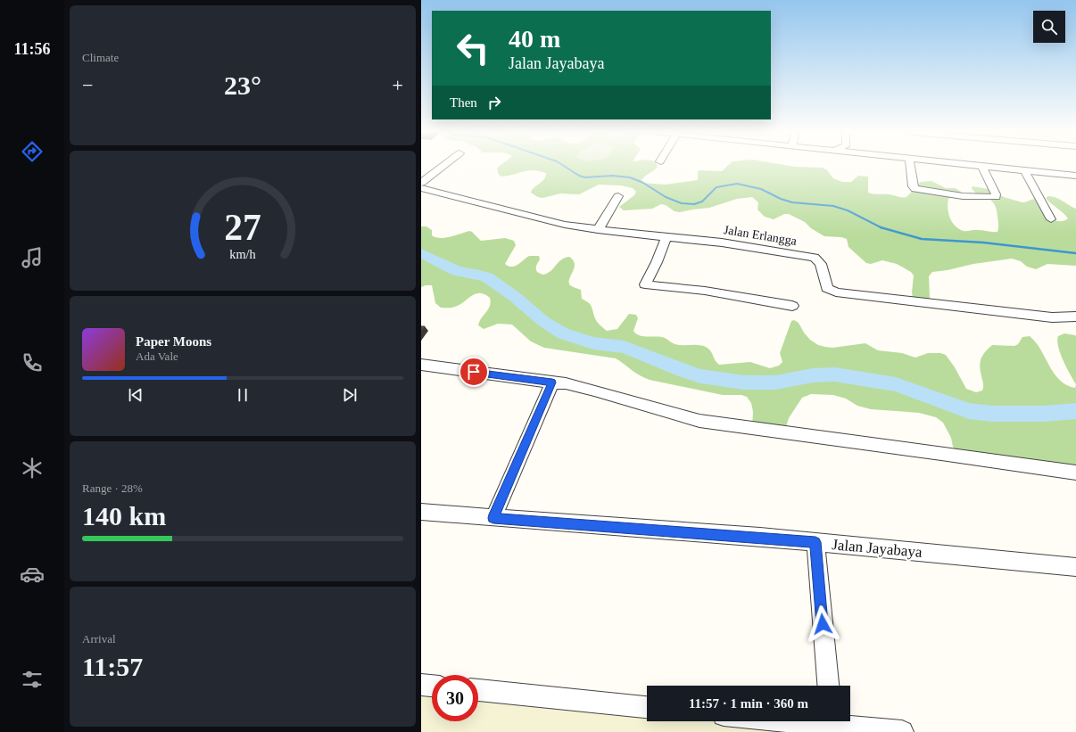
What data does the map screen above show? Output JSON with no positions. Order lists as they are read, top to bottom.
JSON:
{
  "streets": {
    "street": ["Jalan Erlangga", "Jalan Jayabaya"]
  },
  "page": {
    "tabs": "11:56",
    "tile": [
      "Climate",
      ["Range · 28%", "140 km"],
      ["Arrival", "11:57"]
    ],
    "turn": ["40 m", "Jalan Jayabaya"],
    "heat": ["−", "23°", "+"],
    "then": "Then",
    "song": ["Paper Moons", "Ada Vale"],
    "limit": "30",
    "trip": "11:57 · 1 min · 360 m",
    "gauge": ["27", "km/h"]
  }
}
